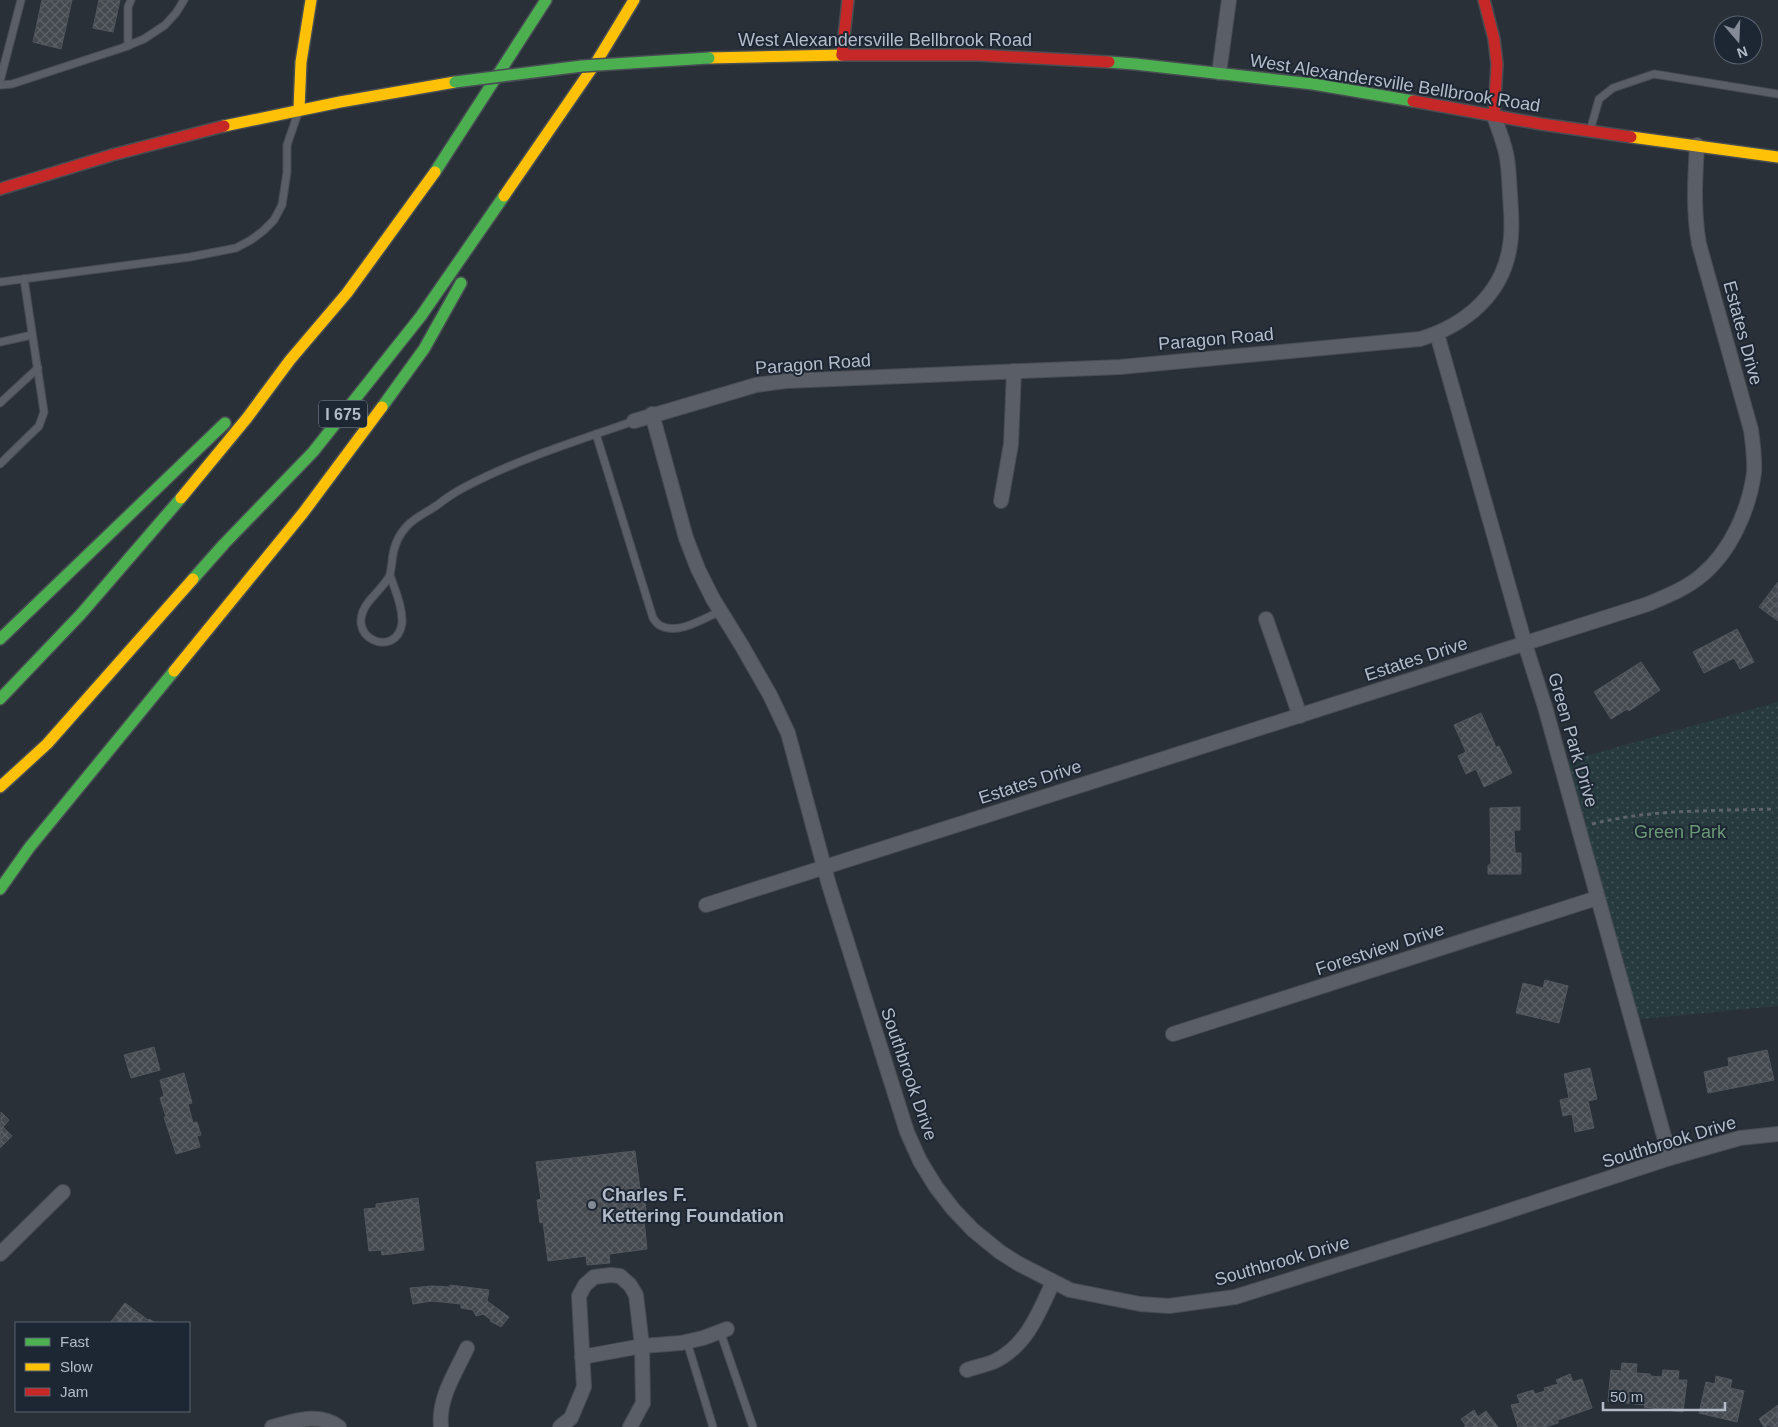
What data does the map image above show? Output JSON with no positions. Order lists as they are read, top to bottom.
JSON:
{
  "streets": {
    "main road": ["West Alexandersville Bellbrook Road", "Paragon Road", "I 675"],
    "street": [
      "Estates Drive",
      "Green Park Drive",
      "Forestview Drive",
      "Southbrook Drive"
    ]
  },
  "crossings": [
    ["West Alexandersville Bellbrook Road", "Estates Drive"],
    ["West Alexandersville Bellbrook Road", "Paragon Road"],
    ["Estates Drive", "Green Park Drive"],
    ["Estates Drive", "Southbrook Drive"],
    ["Paragon Road", "Green Park Drive"],
    ["Paragon Road", "Southbrook Drive"],
    ["Green Park Drive", "Forestview Drive"],
    ["Green Park Drive", "Southbrook Drive"]
  ],
  "parks": ["Green Park"],
  "places": ["Charles F. Kettering Foundation"],
  "legend": ["Fast", "Slow", "Jam"],
  "scale_bar": "50 m",
  "north": "bottom"
}
